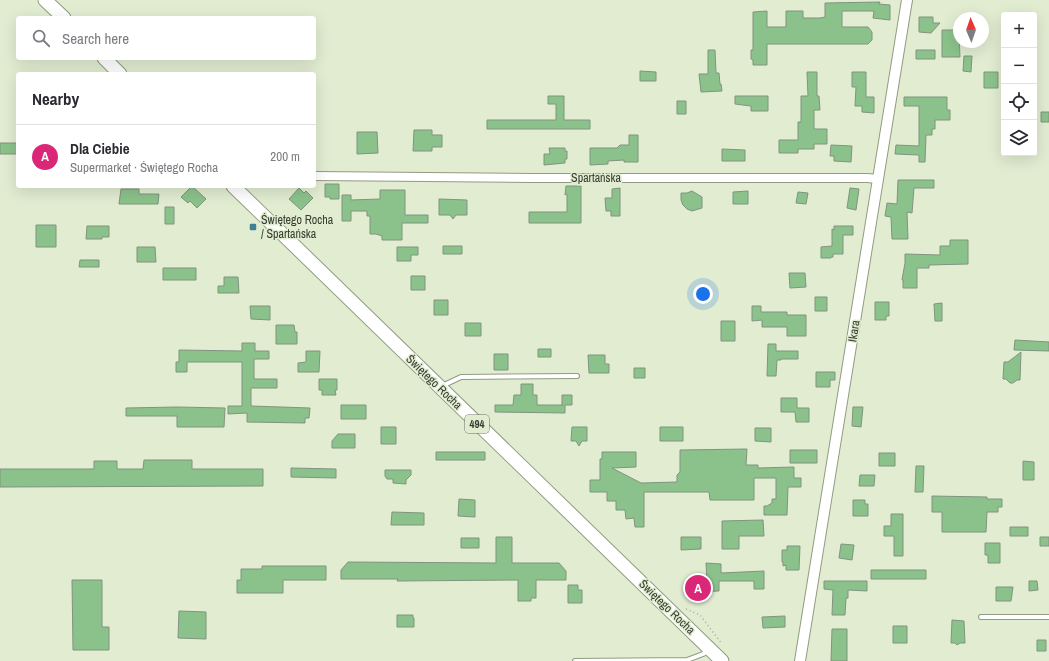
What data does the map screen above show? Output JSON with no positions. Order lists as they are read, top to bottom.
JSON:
{
  "streets": {
    "main road": ["Świętego Rocha", "494"],
    "street": ["Spartańska", "Ikara"]
  },
  "crossings": [
    ["Spartańska", "Ikara"]
  ],
  "places": {
    "transit": ["Świętego Rocha / Spartańska"]
  },
  "north": "top",
  "page": {
    "map_buttons": ["+", "−"],
    "search": "Search here",
    "heading": "Nearby",
    "list": [
      {
        "mark": "A",
        "name": "Dla Ciebie",
        "note": "Supermarket · Świętego Rocha",
        "value": "200 m"
      }
    ],
    "pins": "A"
  }
}
